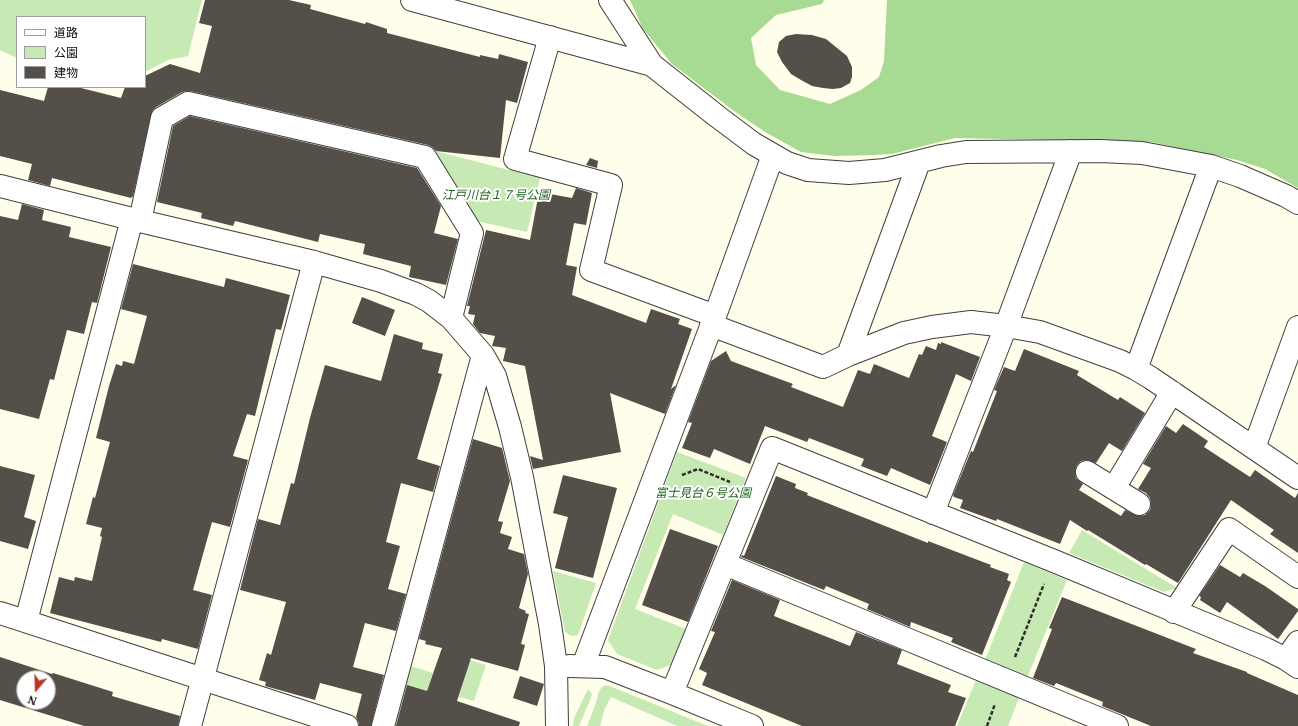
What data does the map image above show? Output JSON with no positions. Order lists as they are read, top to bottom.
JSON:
{
  "parks": ["江戸川台１７号公園", "富士見台６号公園"],
  "legend": ["道路", "公園", "建物"],
  "north": "bottom"
}
